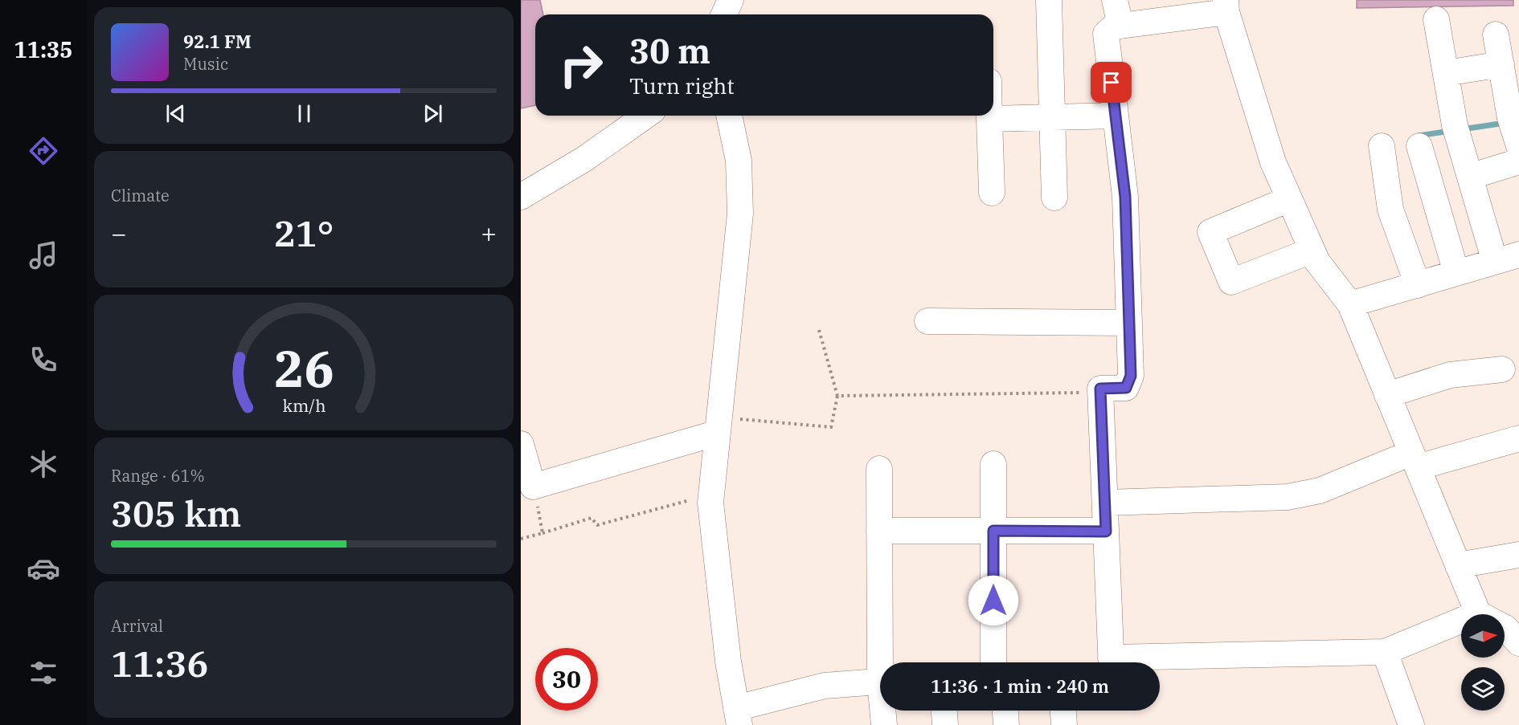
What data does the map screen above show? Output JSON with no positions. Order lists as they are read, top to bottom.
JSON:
{
  "north": "right",
  "page": {
    "tabs": "11:35",
    "turn": ["30 m", "Turn right"],
    "song": ["92.1 FM", "Music"],
    "tile": [
      "Climate",
      ["Range · 61%", "305 km"],
      ["Arrival", "11:36"]
    ],
    "heat": ["−", "21°", "+"],
    "limit": "30",
    "trip": "11:36 · 1 min · 240 m",
    "gauge": ["26", "km/h"]
  }
}
